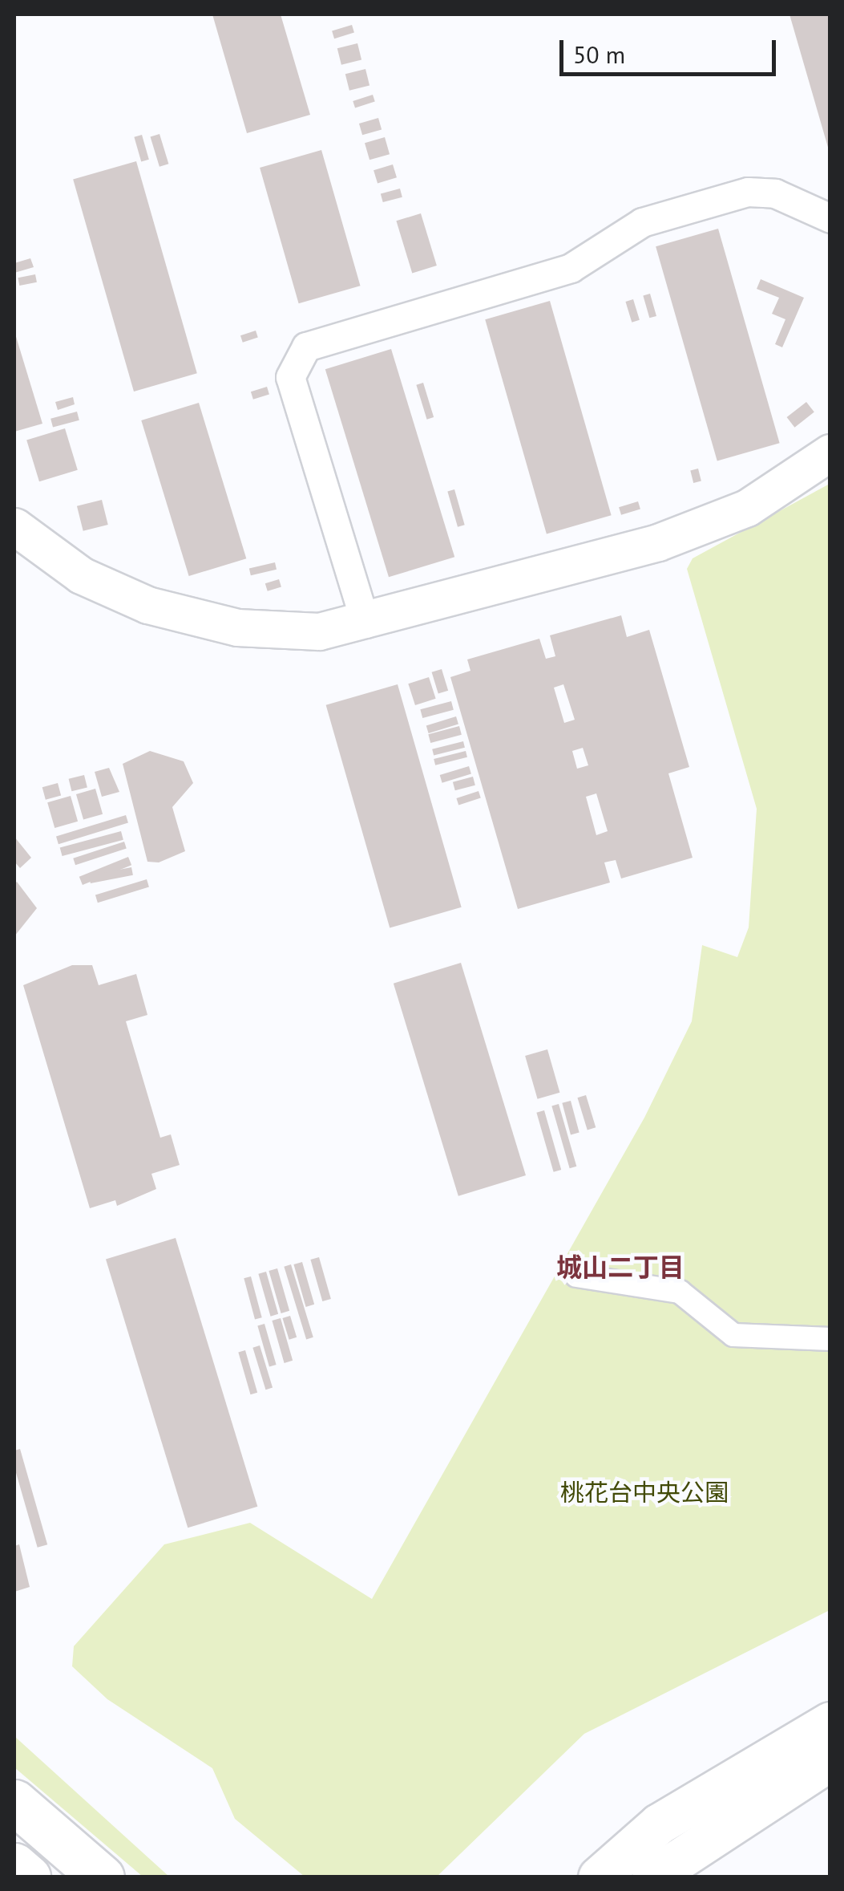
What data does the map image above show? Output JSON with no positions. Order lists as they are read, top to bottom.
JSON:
{
  "districts": ["城山二丁目"],
  "parks": ["桃花台中央公園"],
  "scale_bar": "50 m"
}
